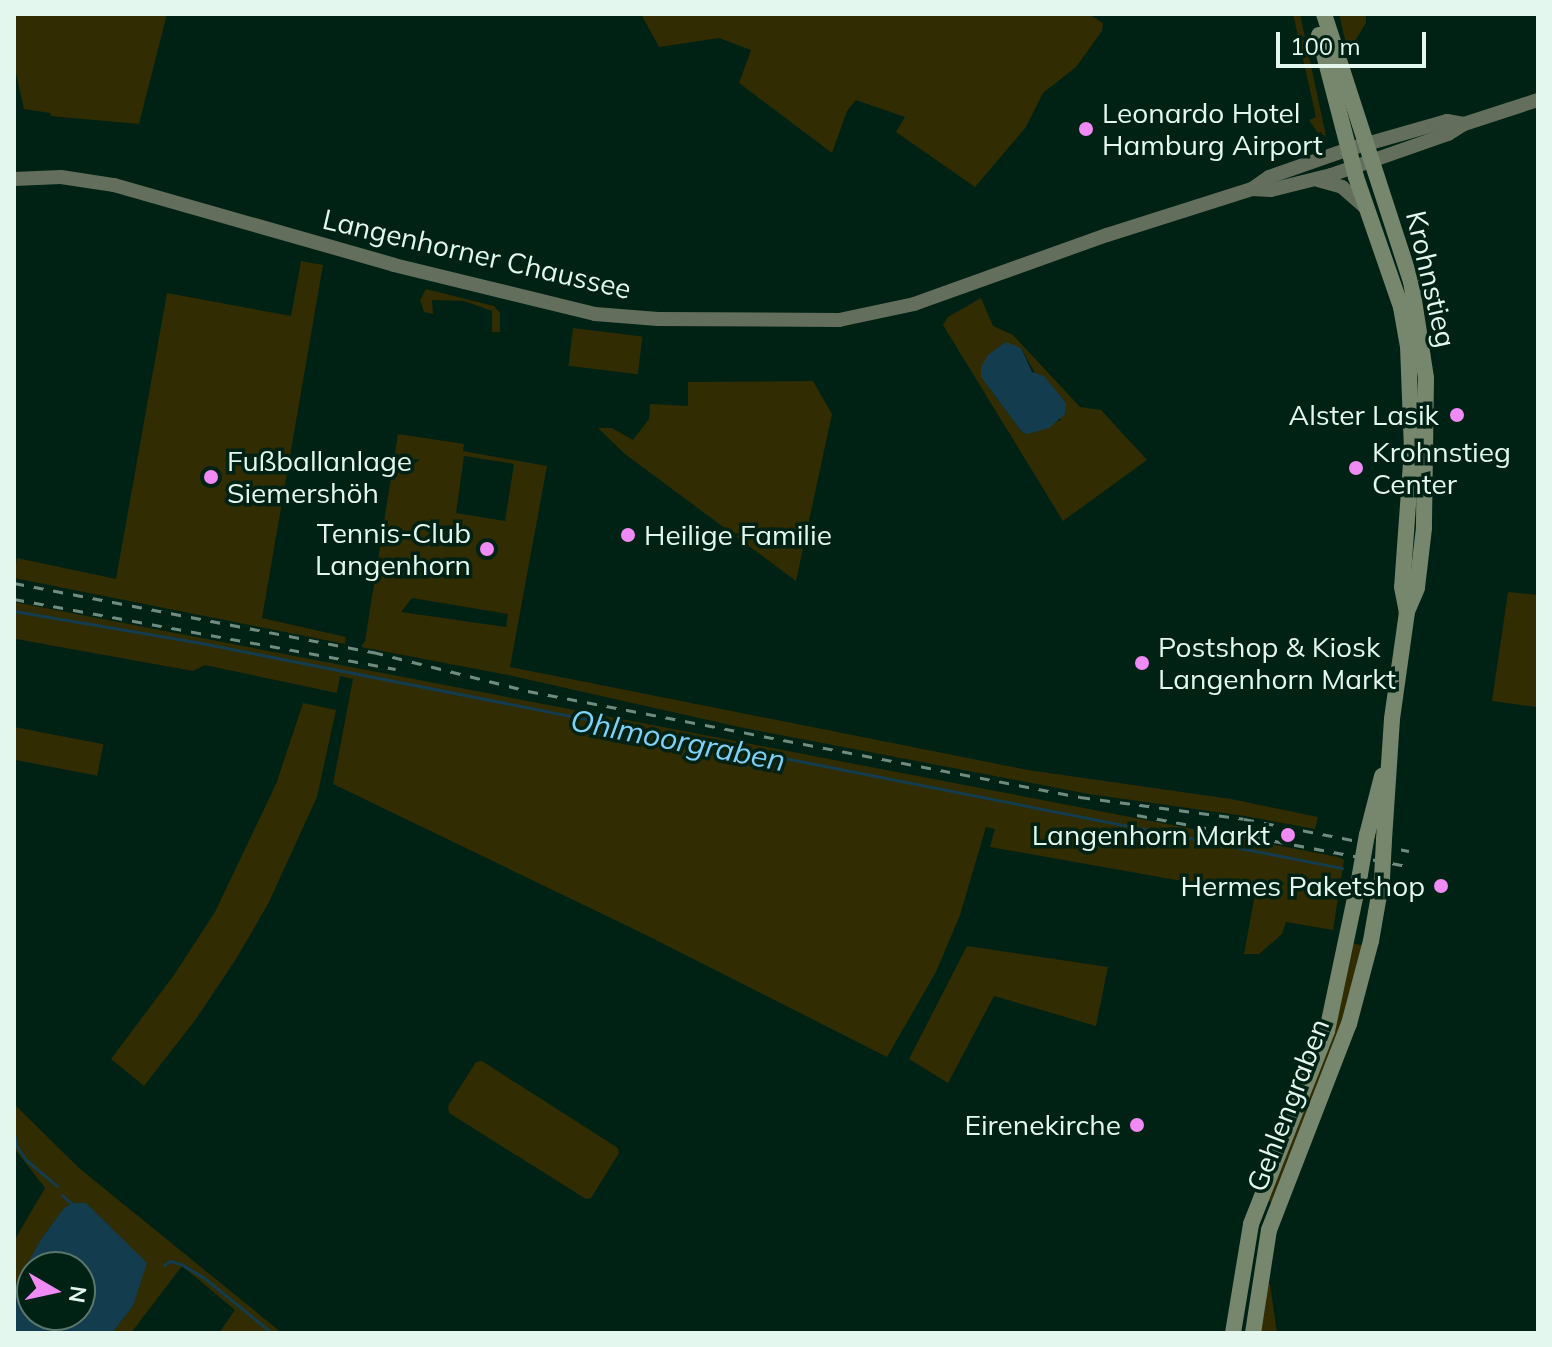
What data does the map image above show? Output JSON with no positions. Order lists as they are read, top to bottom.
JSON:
{
  "streets": {
    "main road": ["Langenhorner Chaussee", "Krohnstieg", "Gehlengraben"]
  },
  "crossings": [
    ["Langenhorner Chaussee", "Krohnstieg"],
    ["Krohnstieg", "Gehlengraben"]
  ],
  "water": ["Ohlmoorgraben"],
  "places": [
    "Leonardo Hotel Hamburg Airport",
    "Alster Lasik",
    "Krohnstieg Center",
    "Fußballanlage Siemershöh",
    "Heilige Familie",
    "Tennis-Club Langenhorn",
    "Postshop & Kiosk Langenhorn Markt",
    "Langenhorn Markt",
    "Hermes Paketshop",
    "Eirenekirche"
  ],
  "scale_bar": "100 m",
  "north": "right"
}
